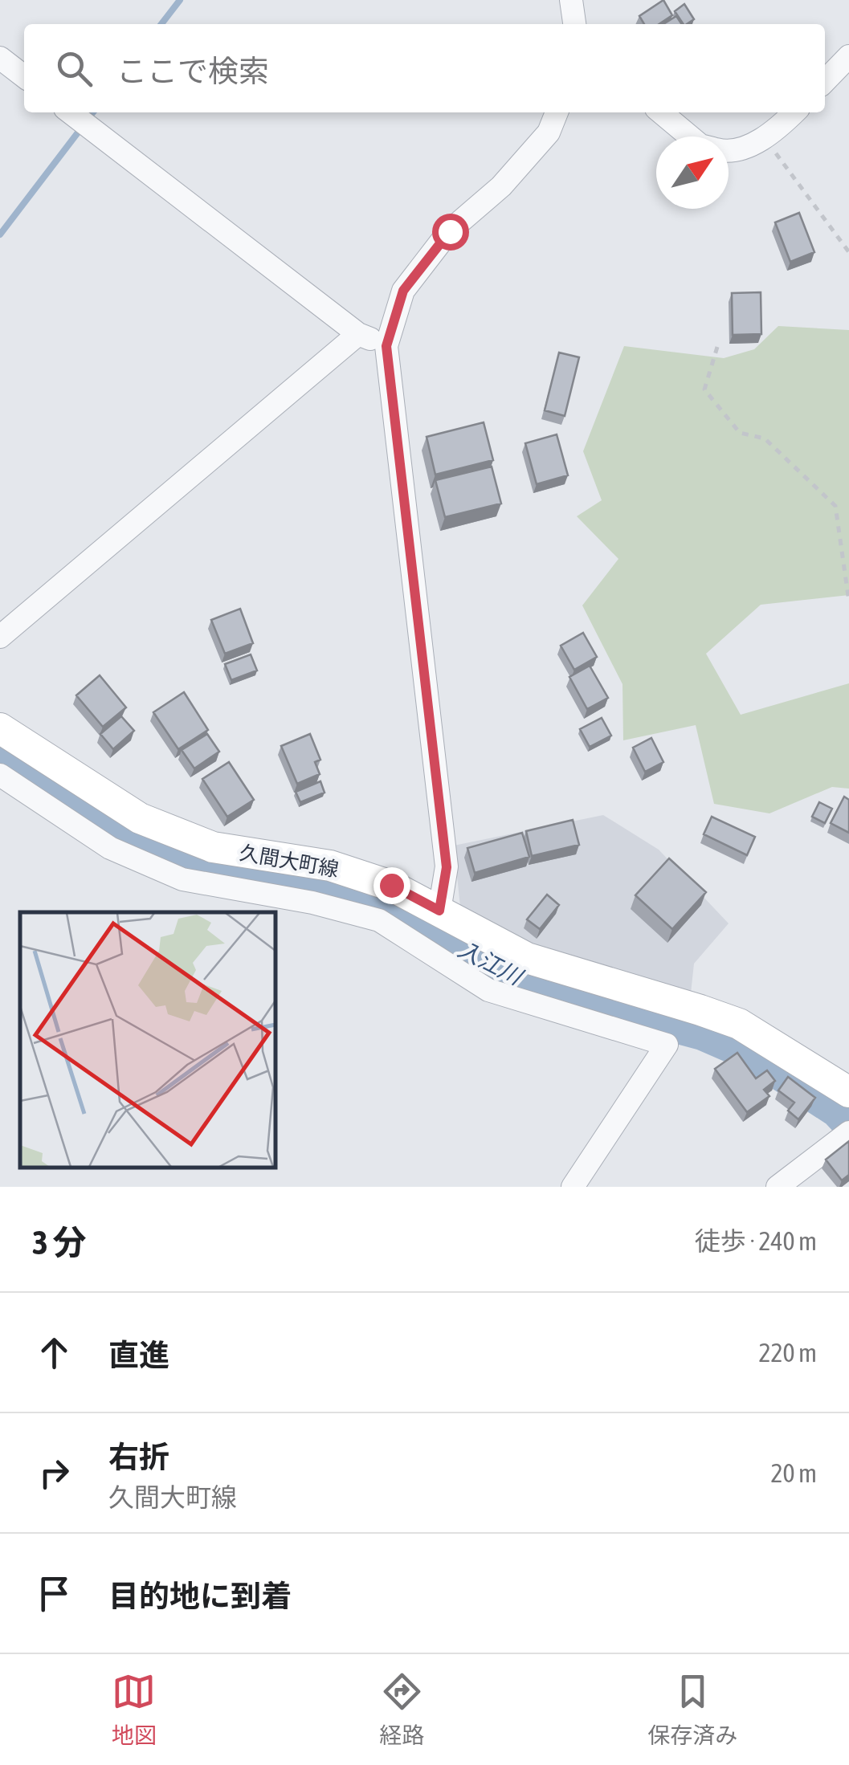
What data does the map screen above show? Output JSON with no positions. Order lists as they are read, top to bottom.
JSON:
{
  "streets": {
    "main road": ["久間大町線"]
  },
  "water": ["入江川"],
  "north": "top right",
  "page": {
    "search": "ここで検索",
    "heading": ["3 分", "徒歩 · 240 m"],
    "list": [
      ["直進", "220 m"],
      ["右折", "久間大町線", "20 m"],
      "目的地に到着"
    ],
    "nav": ["地図", "経路", "保存済み"]
  }
}
